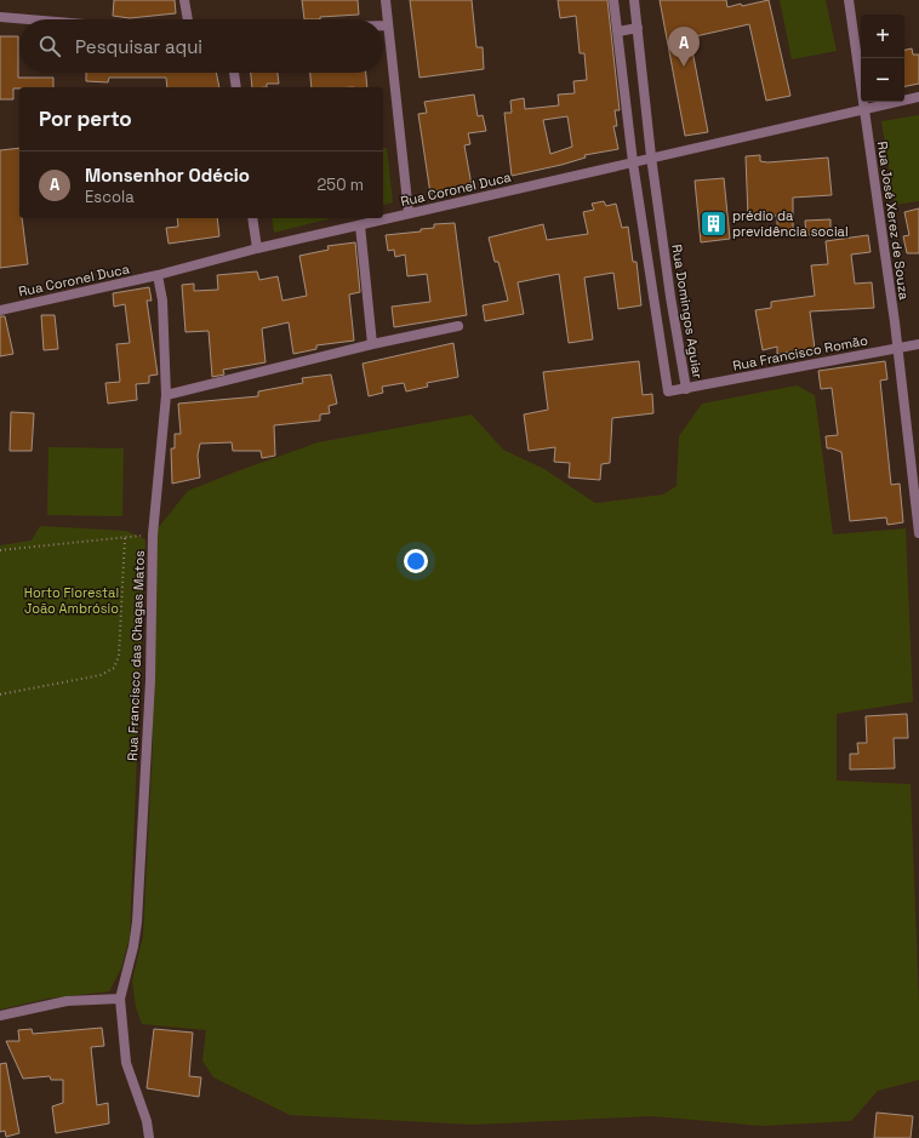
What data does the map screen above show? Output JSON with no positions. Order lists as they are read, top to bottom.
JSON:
{
  "streets": {
    "street": [
      "Rua Coronel Duca",
      "Rua José Xerez de Souza",
      "Rua Domingos Aguiar",
      "Rua Francisco Romão",
      "Rua Francisco das Chagas Matos"
    ]
  },
  "crossings": [
    ["Rua Coronel Duca", "Rua José Xerez de Souza"],
    ["Rua Coronel Duca", "Rua Domingos Aguiar"],
    ["Rua Coronel Duca", "Rua Francisco das Chagas Matos"],
    ["Rua José Xerez de Souza", "Rua Francisco Romão"],
    ["Rua Domingos Aguiar", "Rua Francisco Romão"]
  ],
  "parks": ["Horto Florestal João Ambrósio"],
  "places": {
    "building": ["prédio da previdência social"]
  },
  "page": {
    "map_buttons": ["+", "−"],
    "search": "Pesquisar aqui",
    "pins": "A",
    "heading": "Por perto",
    "list": [
      {
        "mark": "A",
        "name": "Monsenhor Odécio",
        "note": "Escola",
        "value": "250 m"
      }
    ]
  }
}
